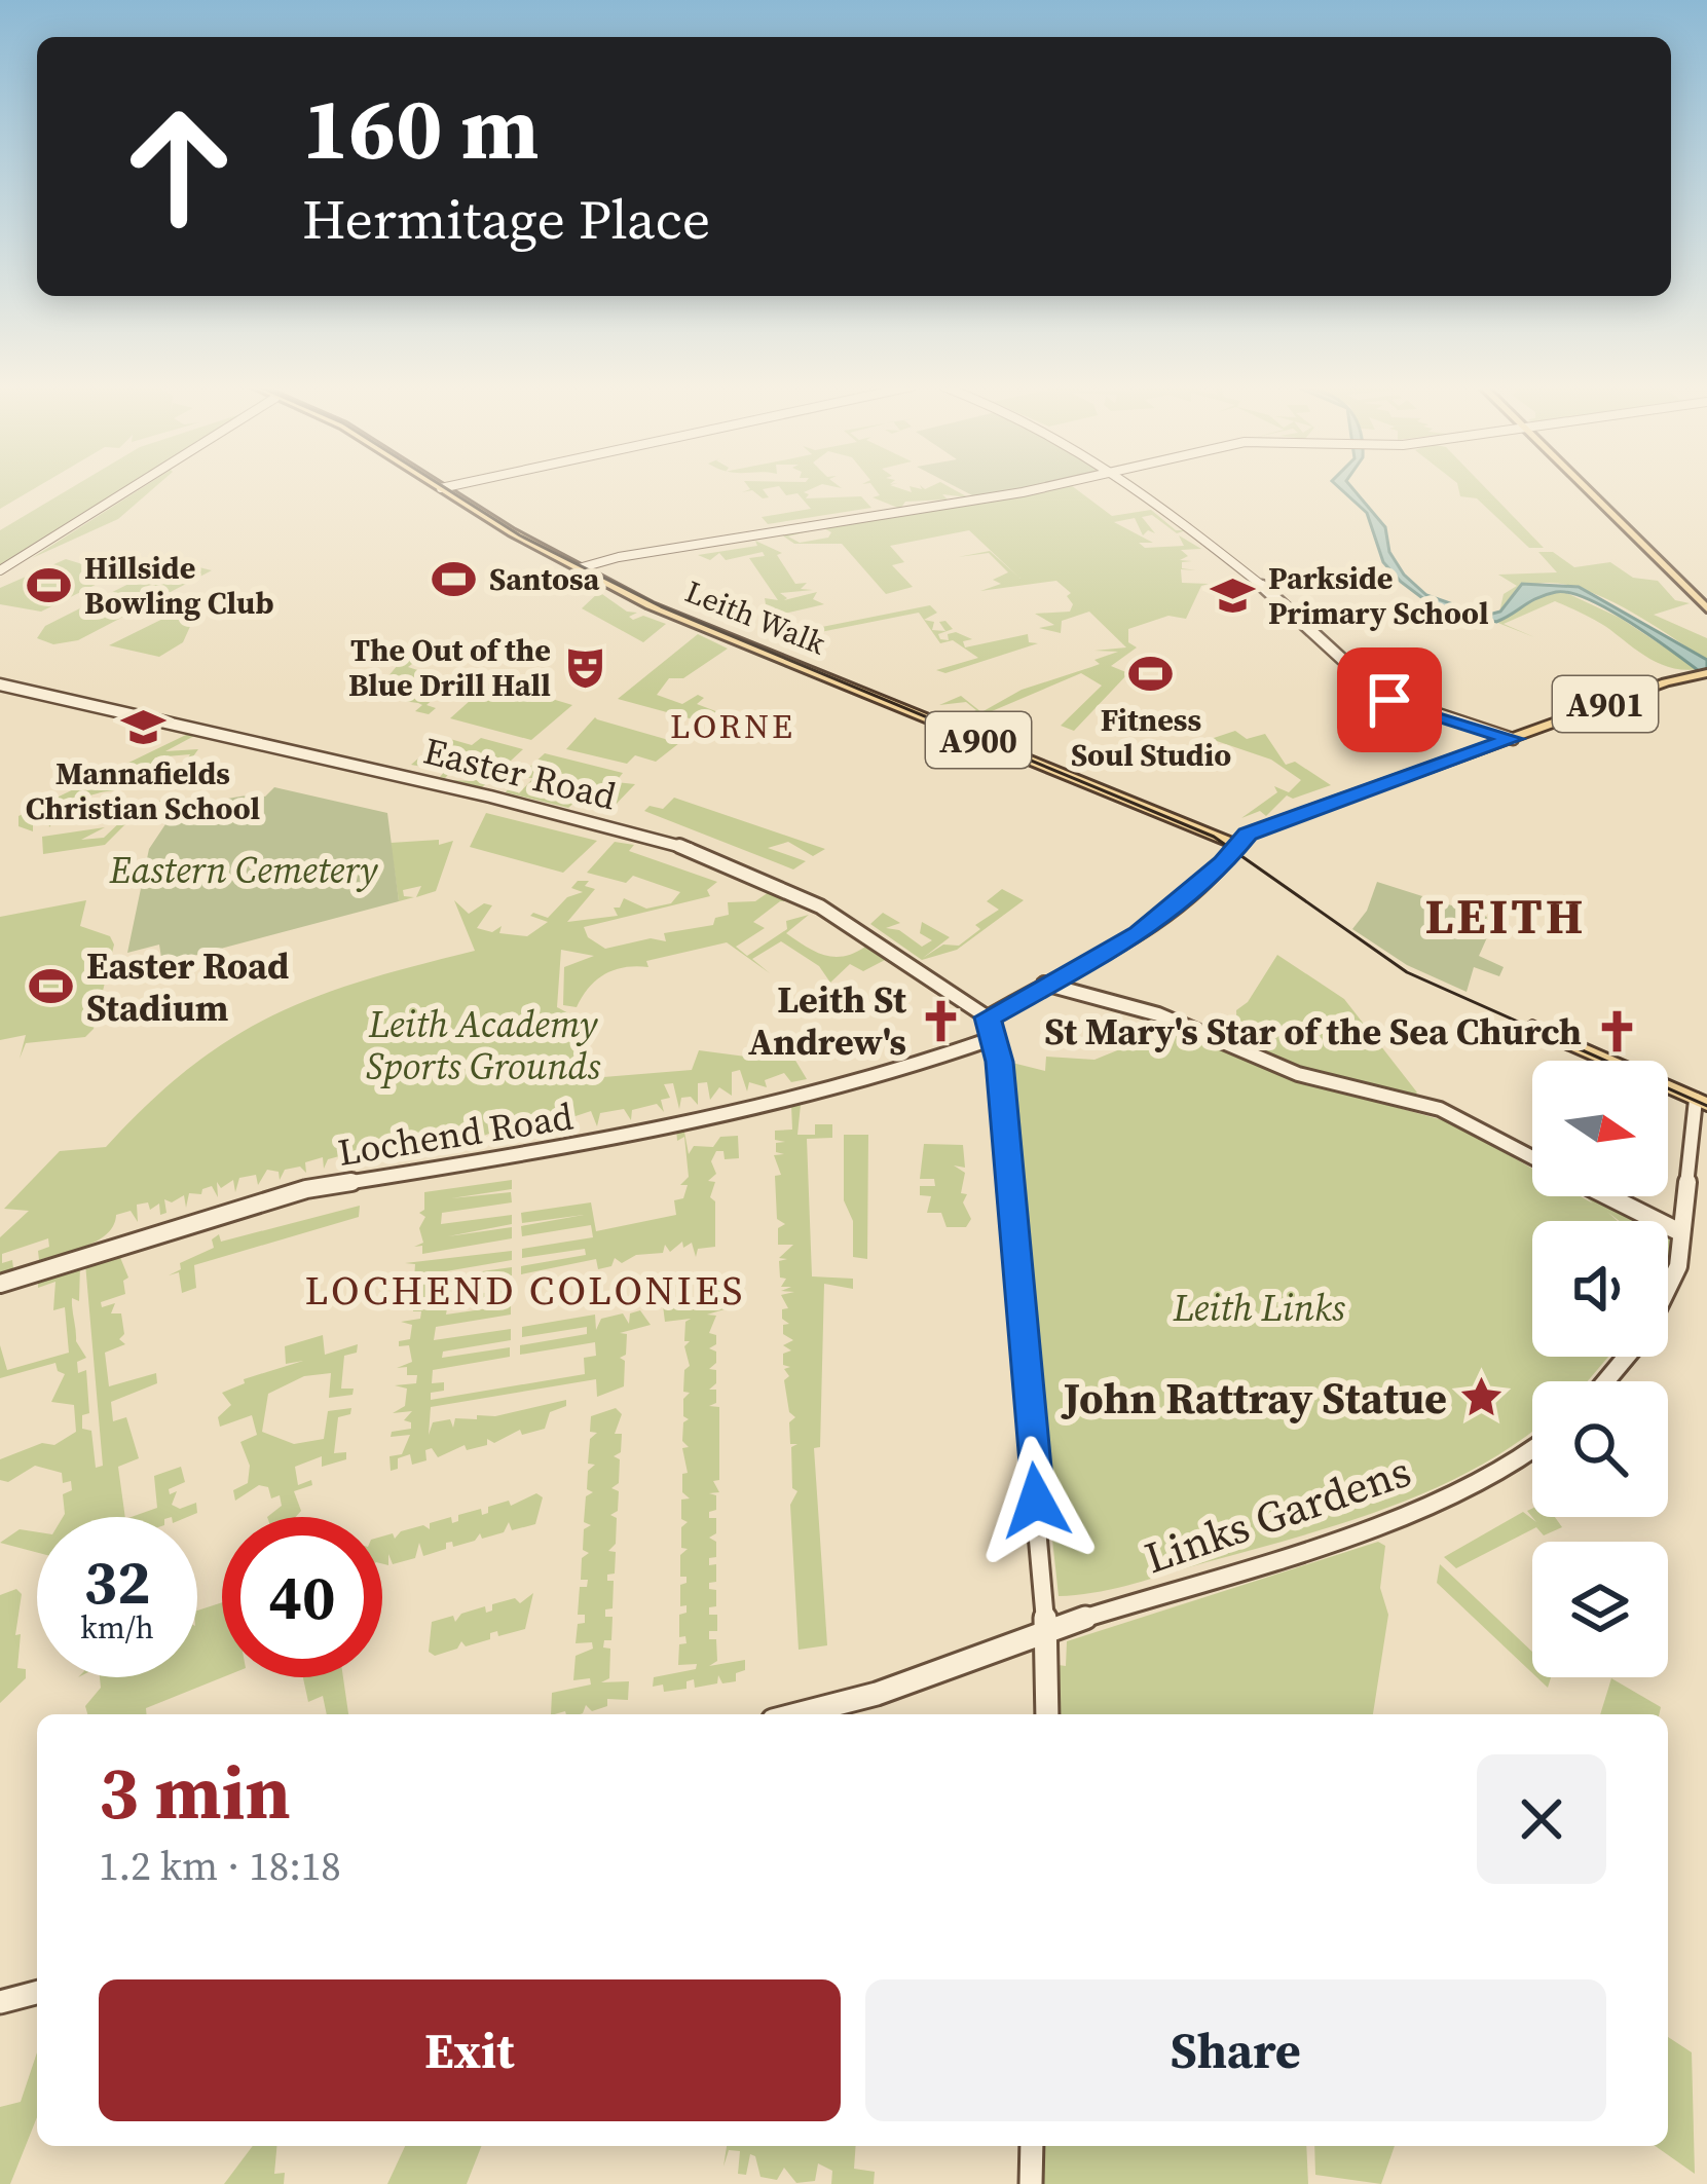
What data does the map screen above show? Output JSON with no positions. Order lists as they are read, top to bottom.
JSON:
{
  "streets": {
    "main road": ["Leith Walk", "A901", "A900"],
    "street": ["Easter Road", "Lochend Road", "Links Gardens"]
  },
  "crossings": [
    ["Leith Walk", "A901"]
  ],
  "districts": ["LORNE", "LEITH", "LOCHEND COLONIES"],
  "parks": ["Eastern Cemetery", "Leith Academy Sports Grounds", "Leith Links"],
  "places": {
    "sports": [
      "Santosa",
      "Hillside Bowling Club",
      "Fitness Soul Studio",
      "Easter Road Stadium"
    ],
    "school or university": ["Parkside Primary School", "Mannafields Christian School"],
    "theatre": ["The Out of the Blue Drill Hall"],
    "church": ["Leith St Andrew's", "St Mary's Star of the Sea Church"],
    "place": ["John Rattray Statue"]
  },
  "north": "right",
  "page": {
    "turn": ["160 m", "Hermitage Place"],
    "speed": "32 km/h",
    "limit": "40",
    "heading": ["3 min", "1.2 km · 18:18"],
    "buttons": ["Exit", "Share"]
  }
}
